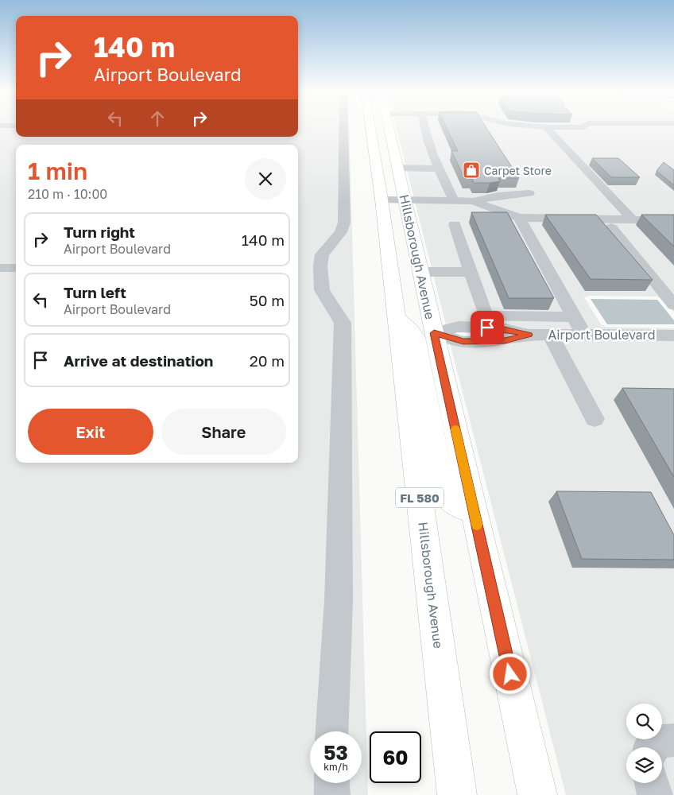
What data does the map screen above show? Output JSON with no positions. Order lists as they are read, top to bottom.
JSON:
{
  "streets": {
    "main road": ["Hillsborough Avenue", "FL 580"],
    "street": ["Airport Boulevard"]
  },
  "crossings": [
    ["Hillsborough Avenue", "Airport Boulevard"]
  ],
  "places": {
    "shop": ["Carpet Store"]
  },
  "page": {
    "turn": ["140 m", "Airport Boulevard"],
    "heading": ["1 min", "210 m · 10:00"],
    "list": [
      {
        "name": "Turn right",
        "note": "Airport Boulevard",
        "value": "140 m"
      },
      {
        "name": "Turn left",
        "note": "Airport Boulevard",
        "value": "50 m"
      },
      {
        "name": "Arrive at destination",
        "value": "20 m"
      }
    ],
    "buttons": ["Exit", "Share"],
    "speed": "53 km/h",
    "limit": "60"
  }
}
